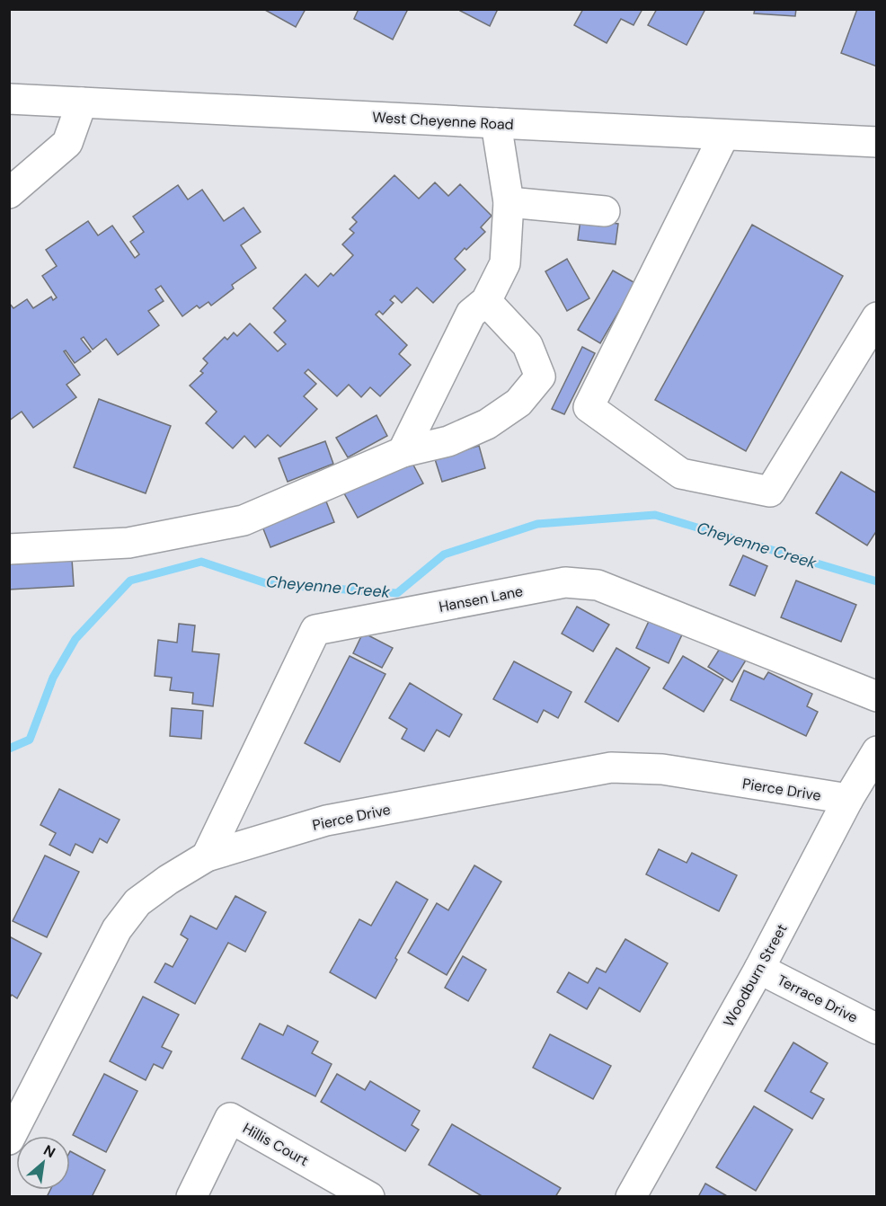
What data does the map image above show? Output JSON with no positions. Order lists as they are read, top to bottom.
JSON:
{
  "streets": {
    "street": [
      "West Cheyenne Road",
      "Hansen Lane",
      "Pierce Drive",
      "Woodburn Street",
      "Terrace Drive",
      "Hillis Court"
    ]
  },
  "crossings": [
    ["Hansen Lane", "Pierce Drive"],
    ["Pierce Drive", "Woodburn Street"],
    ["Woodburn Street", "Terrace Drive"]
  ],
  "water": ["Cheyenne Creek"],
  "north": "top right"
}
